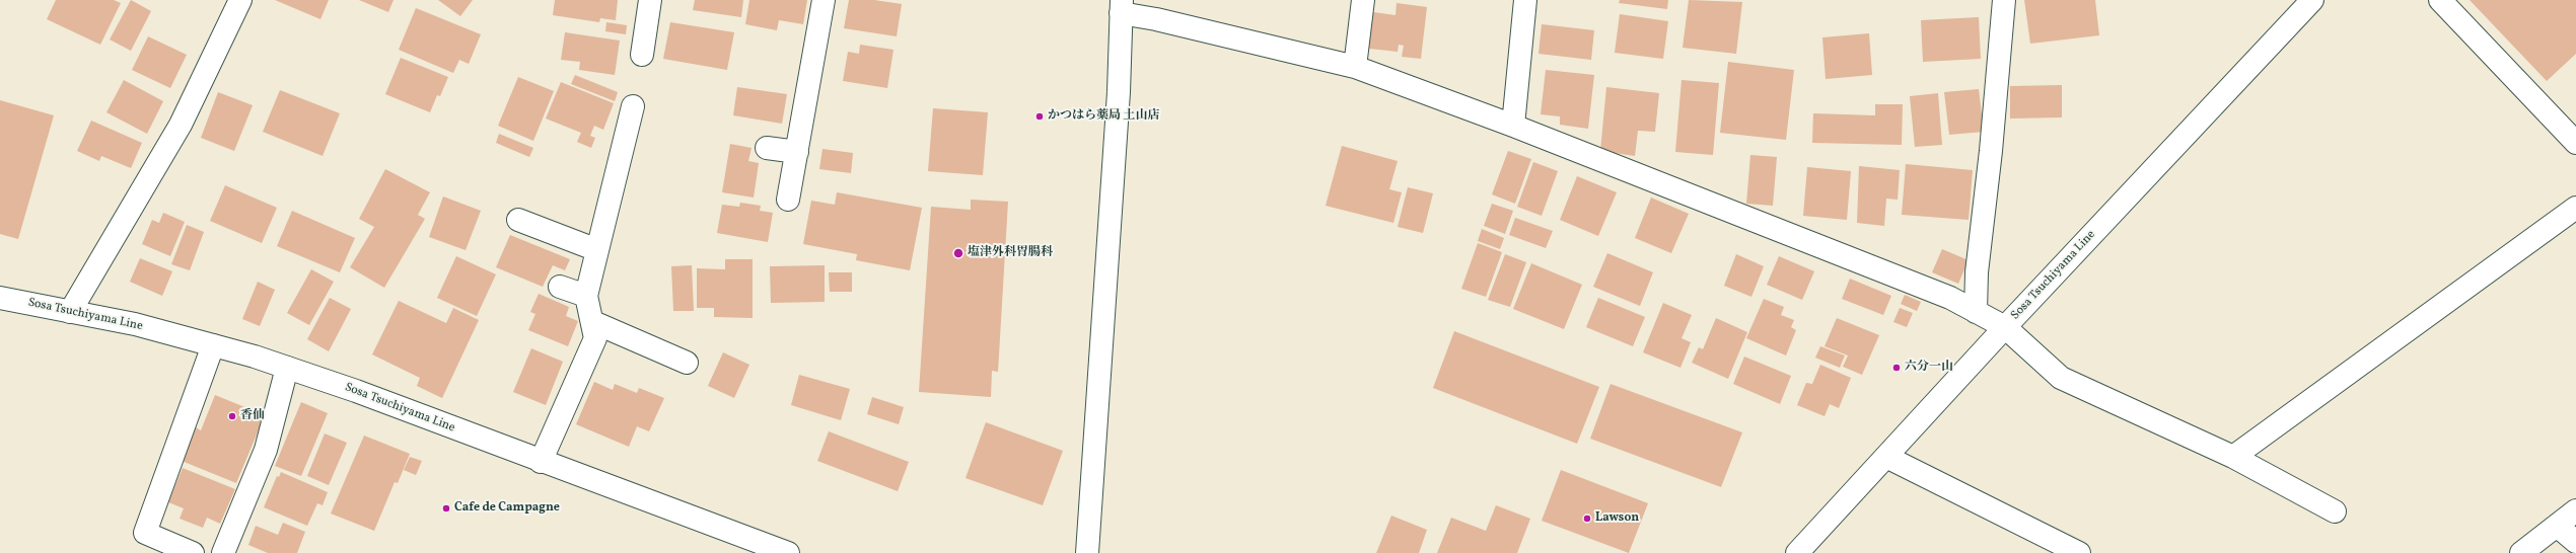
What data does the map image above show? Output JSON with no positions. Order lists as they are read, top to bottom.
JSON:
{
  "streets": {
    "street": ["Sosa Tsuchiyama Line"]
  },
  "places": [
    "かつはら薬局 土山店",
    "塩津外科胃腸科",
    "六分一山",
    "香仙",
    "Cafe de Campagne",
    "Lawson"
  ]
}
